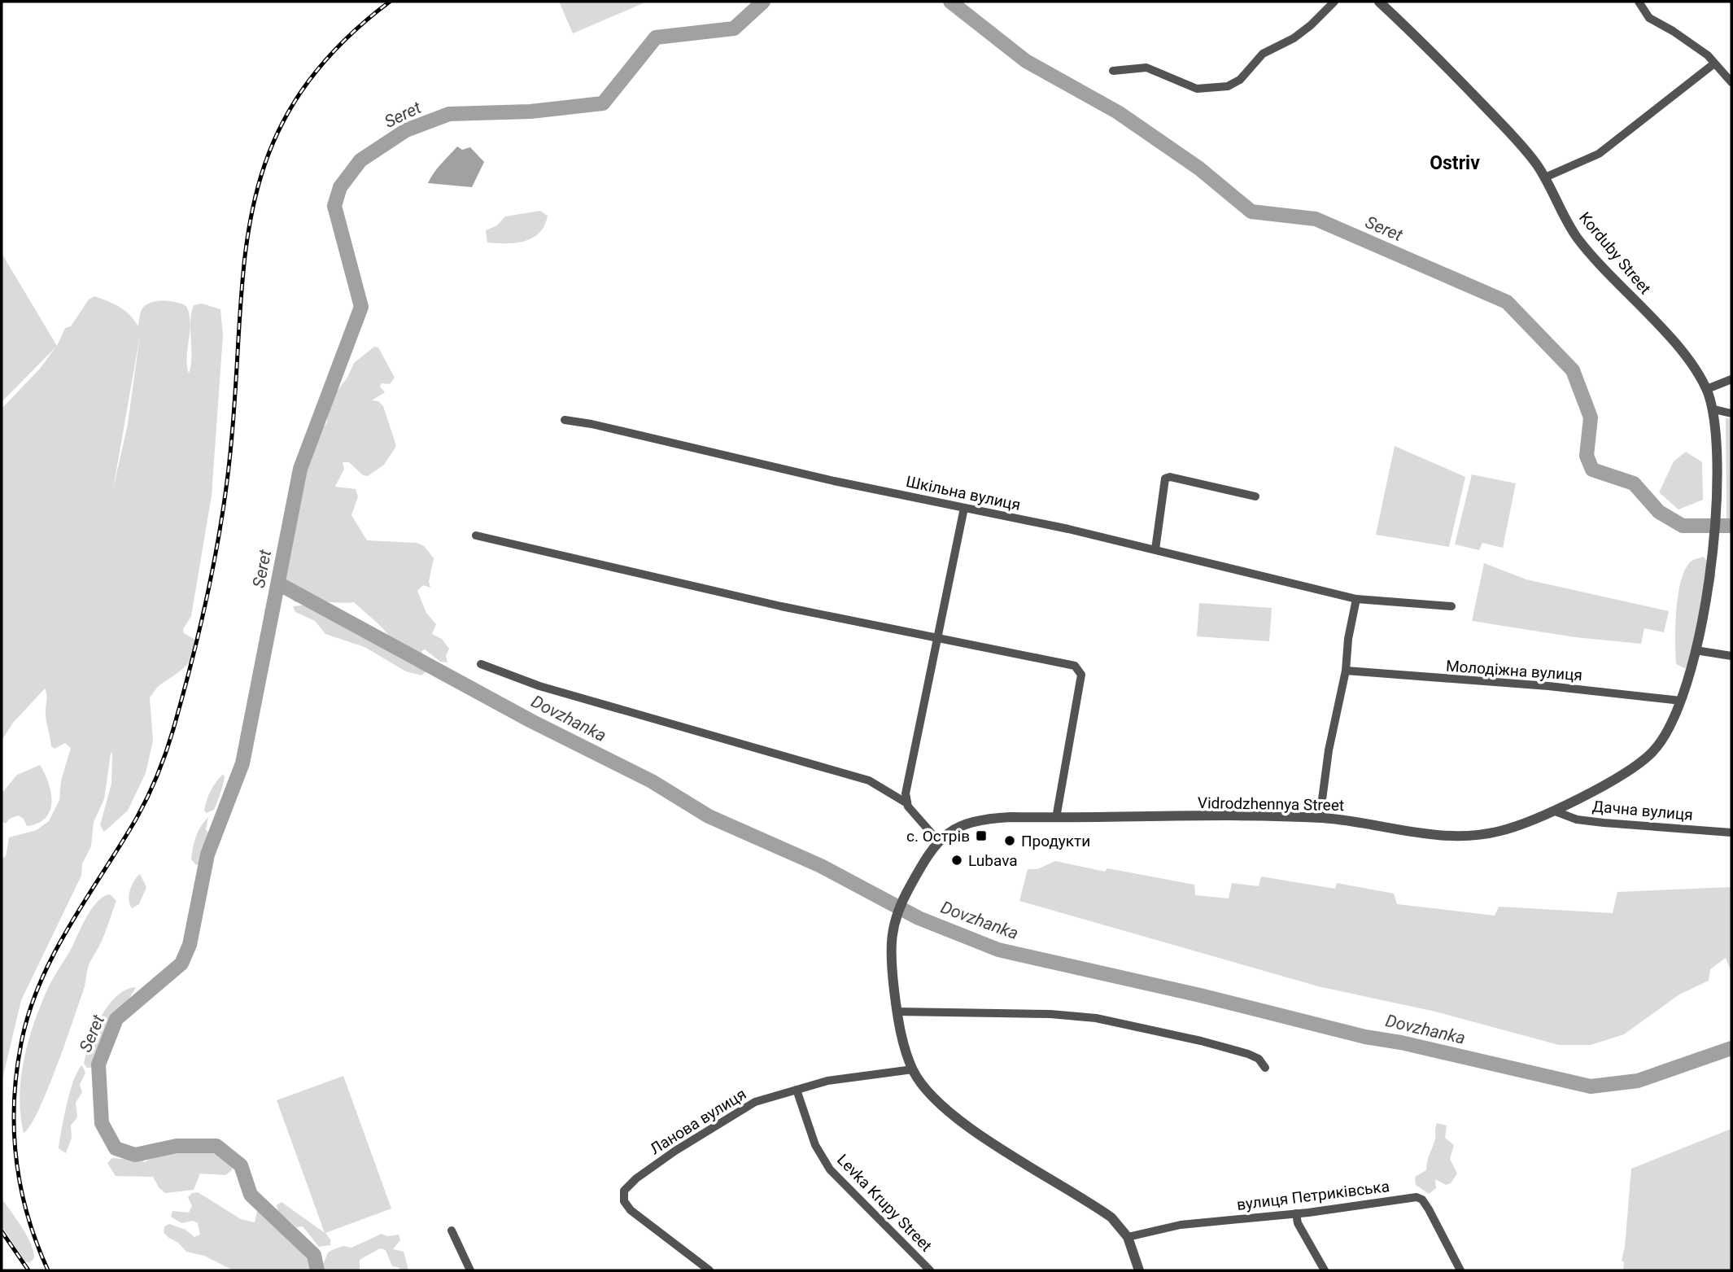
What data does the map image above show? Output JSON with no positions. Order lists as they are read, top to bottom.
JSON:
{
  "streets": {
    "street": [
      "Korduby Street",
      "Шкільна вулиця",
      "Молодіжна вулиця",
      "Vidrodzhennya Street",
      "Дачна вулиця",
      "Ланова вулиця",
      "вулиця Петриківська",
      "Levka Krupy Street"
    ]
  },
  "crossings": [
    ["Korduby Street", "Vidrodzhennya Street"],
    ["Молодіжна вулиця", "Vidrodzhennya Street"],
    ["Vidrodzhennya Street", "Дачна вулиця"],
    ["Vidrodzhennya Street", "Ланова вулиця"],
    ["Vidrodzhennya Street", "вулиця Петриківська"],
    ["Ланова вулиця", "Levka Krupy Street"]
  ],
  "districts": ["Ostriv"],
  "water": ["Seret", "Dovzhanka"],
  "places": {
    "transit": ["с. Острів"],
    "other": ["Продукти", "Lubava"]
  }
}
